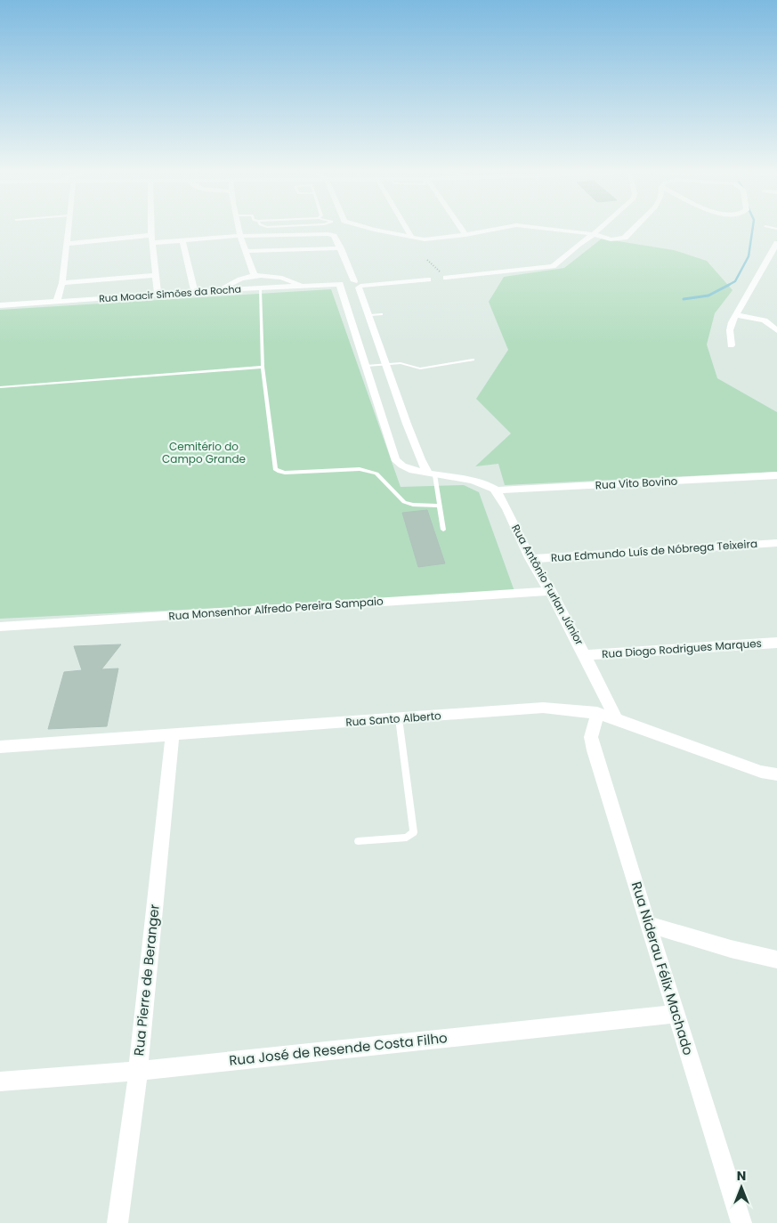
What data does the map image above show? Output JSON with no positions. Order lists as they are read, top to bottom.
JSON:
{
  "streets": {
    "street": [
      "Rua Moacir Simões da Rocha",
      "Rua Vito Bovino",
      "Rua Edmundo Luís de Nóbrega Teixeira",
      "Rua Antônio Furlan Júnior",
      "Rua Monsenhor Alfredo Pereira Sampaio",
      "Rua Diogo Rodrigues Marques",
      "Rua Santo Alberto",
      "Rua Niderau Félix Machado",
      "Rua Pierre de Beranger",
      "Rua José de Resende Costa Filho"
    ]
  },
  "crossings": [
    ["Rua Vito Bovino", "Rua Antônio Furlan Júnior"],
    ["Rua Edmundo Luís de Nóbrega Teixeira", "Rua Antônio Furlan Júnior"],
    ["Rua Antônio Furlan Júnior", "Rua Monsenhor Alfredo Pereira Sampaio"],
    ["Rua Antônio Furlan Júnior", "Rua Diogo Rodrigues Marques"],
    ["Rua Antônio Furlan Júnior", "Rua Santo Alberto"],
    ["Rua Santo Alberto", "Rua Niderau Félix Machado"],
    ["Rua Santo Alberto", "Rua Pierre de Beranger"],
    ["Rua Niderau Félix Machado", "Rua José de Resende Costa Filho"],
    ["Rua Pierre de Beranger", "Rua José de Resende Costa Filho"]
  ],
  "parks": ["Cemitério do Campo Grande"],
  "north": "top"
}
